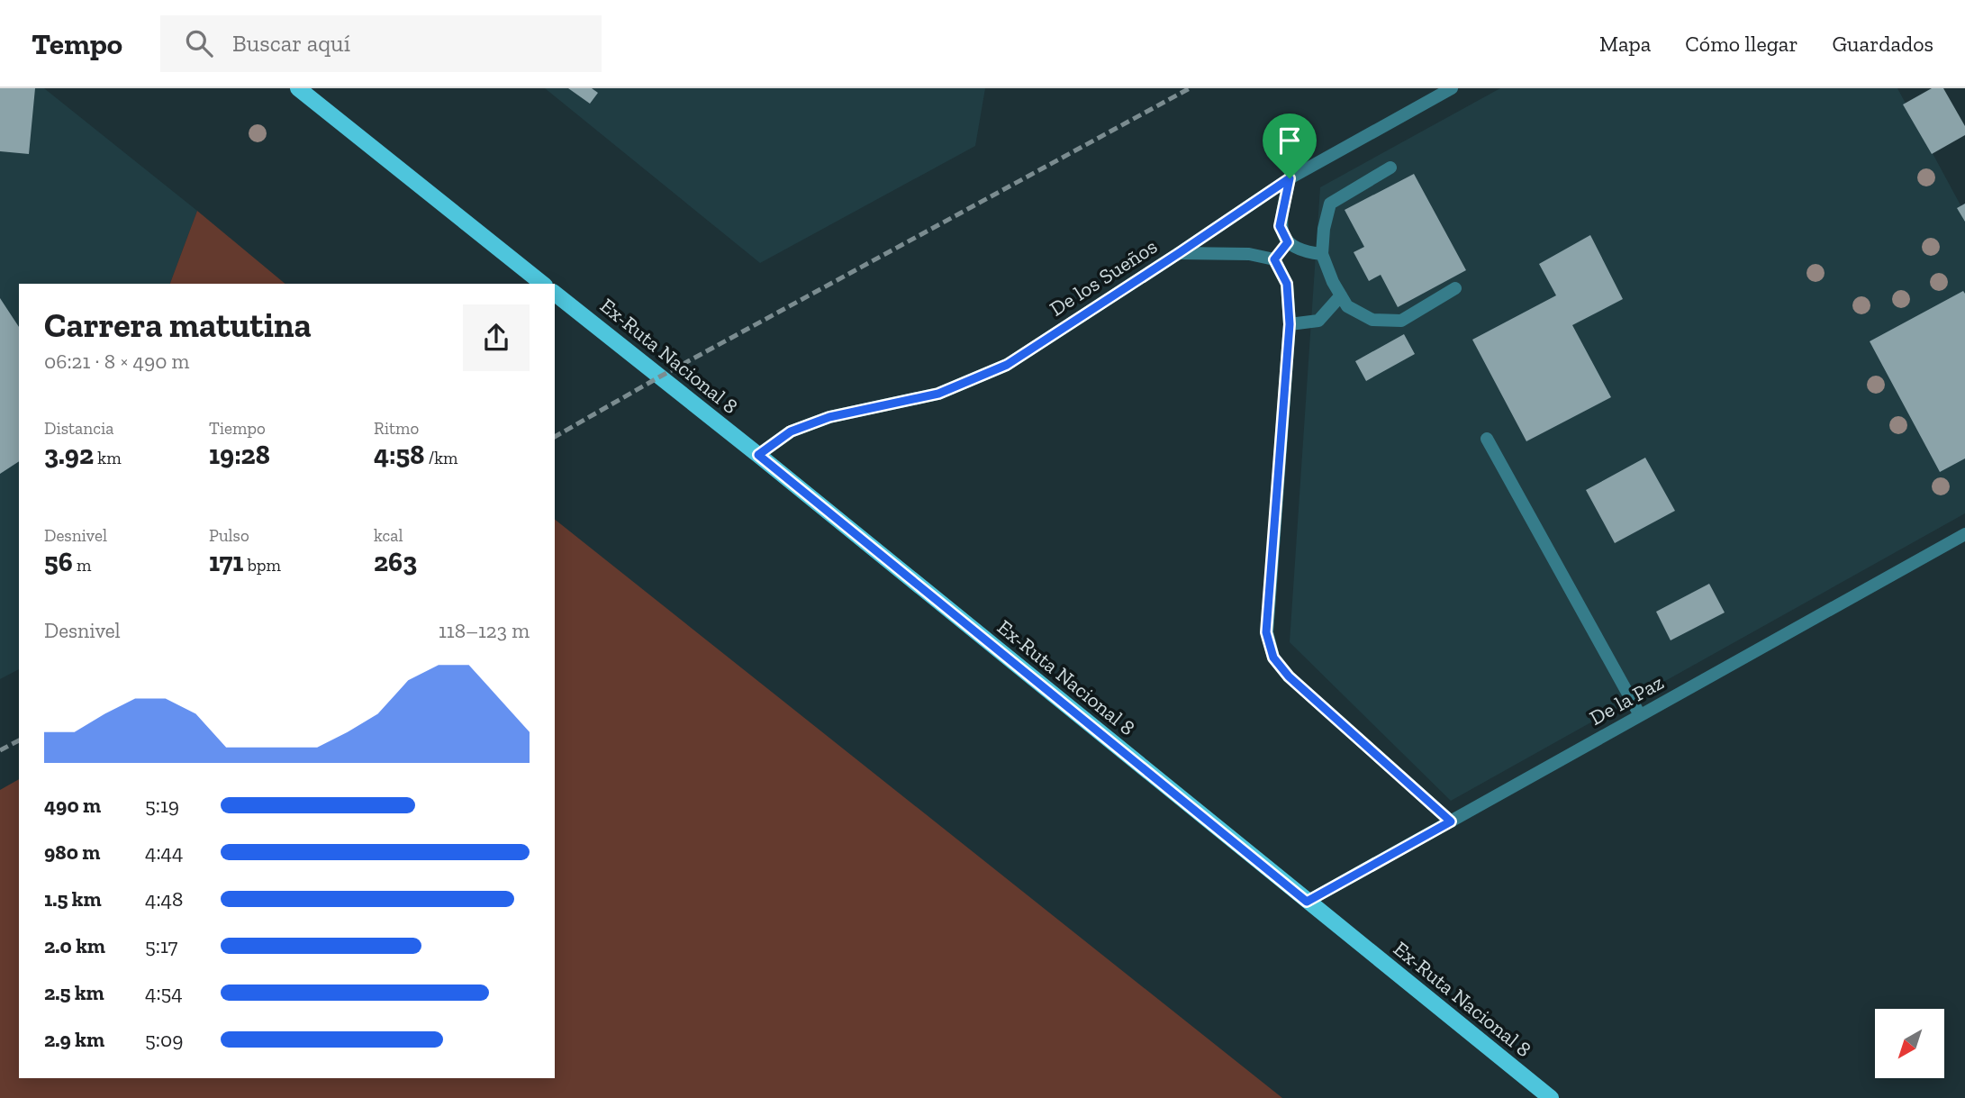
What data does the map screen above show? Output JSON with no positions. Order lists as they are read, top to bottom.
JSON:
{
  "streets": {
    "main road": ["Ex-Ruta Nacional 8"],
    "street": ["De los Sueños", "De la Paz"]
  },
  "crossings": [
    ["De los Sueños", "Ex-Ruta Nacional 8"],
    ["Ex-Ruta Nacional 8", "De la Paz"]
  ],
  "north": "bottom left",
  "page": {
    "header": "Tempo",
    "search": "Buscar aquí",
    "nav": ["Mapa", "Cómo llegar", "Guardados"],
    "heading": ["Carrera matutina", "06:21 · 8 × 490 m"],
    "stats": [
      ["Distancia", "3.92 km"],
      ["Tiempo", "19:28"],
      ["Ritmo", "4:58 /km"],
      ["Desnivel", "56 m"],
      ["Pulso", "171 bpm"],
      ["kcal", "263"]
    ],
    "chart": ["Desnivel", "118–123 m"],
    "list": [
      {
        "name": "490 m",
        "note": "5:19"
      },
      {
        "name": "980 m",
        "note": "4:44"
      },
      {
        "name": "1.5 km",
        "note": "4:48"
      },
      {
        "name": "2.0 km",
        "note": "5:17"
      },
      {
        "name": "2.5 km",
        "note": "4:54"
      },
      {
        "name": "2.9 km",
        "note": "5:09"
      }
    ]
  }
}
